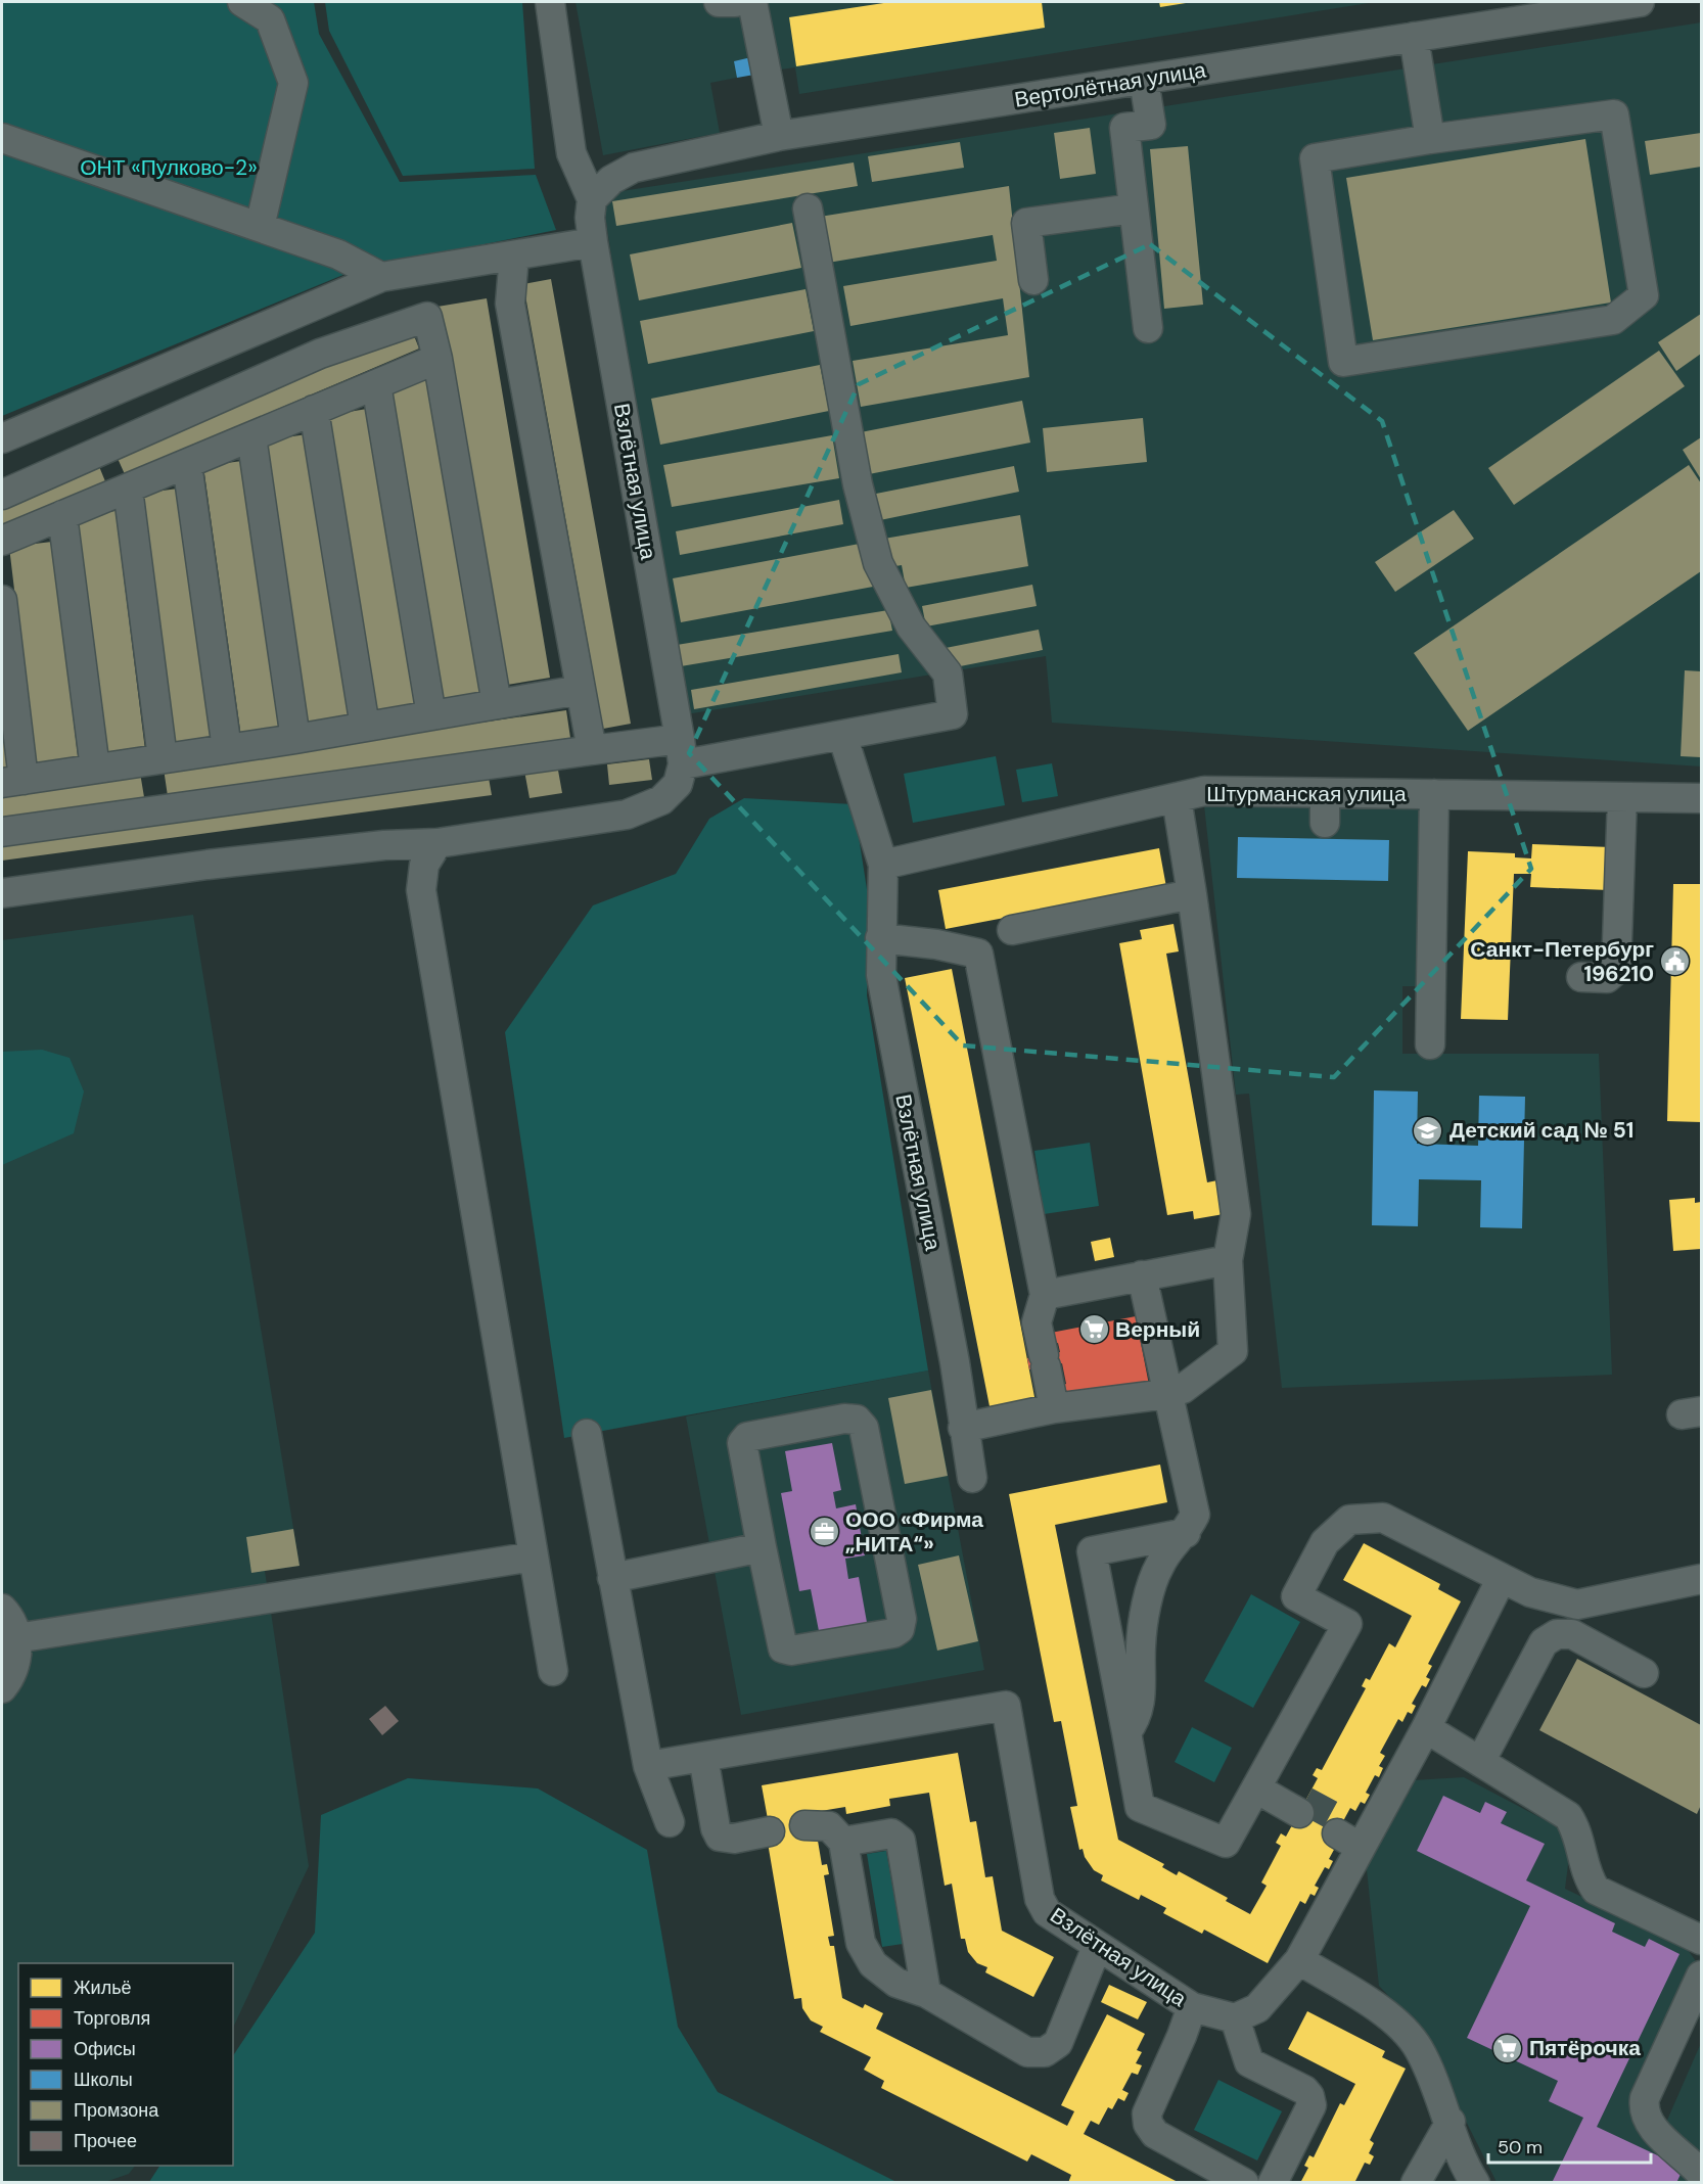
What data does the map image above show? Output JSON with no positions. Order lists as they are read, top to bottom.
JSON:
{
  "streets": {
    "street": ["Вертолётная улица", "Взлётная улица", "Штурманская улица"]
  },
  "crossings": [
    ["Вертолётная улица", "Взлётная улица"],
    ["Взлётная улица", "Штурманская улица"]
  ],
  "parks": ["ОНТ «Пулково-2»"],
  "places": {
    "public building": ["Санкт-Петербург 196210"],
    "school or university": ["Детский сад № 51"],
    "supermarket": ["Верный", "Пятёрочка"],
    "office": ["ООО «Фирма „НИТА“»"]
  },
  "legend": [
    "Жильё",
    "Торговля",
    "Офисы",
    "Школы",
    "Промзона",
    "Прочее"
  ],
  "scale_bar": "50 m"
}
